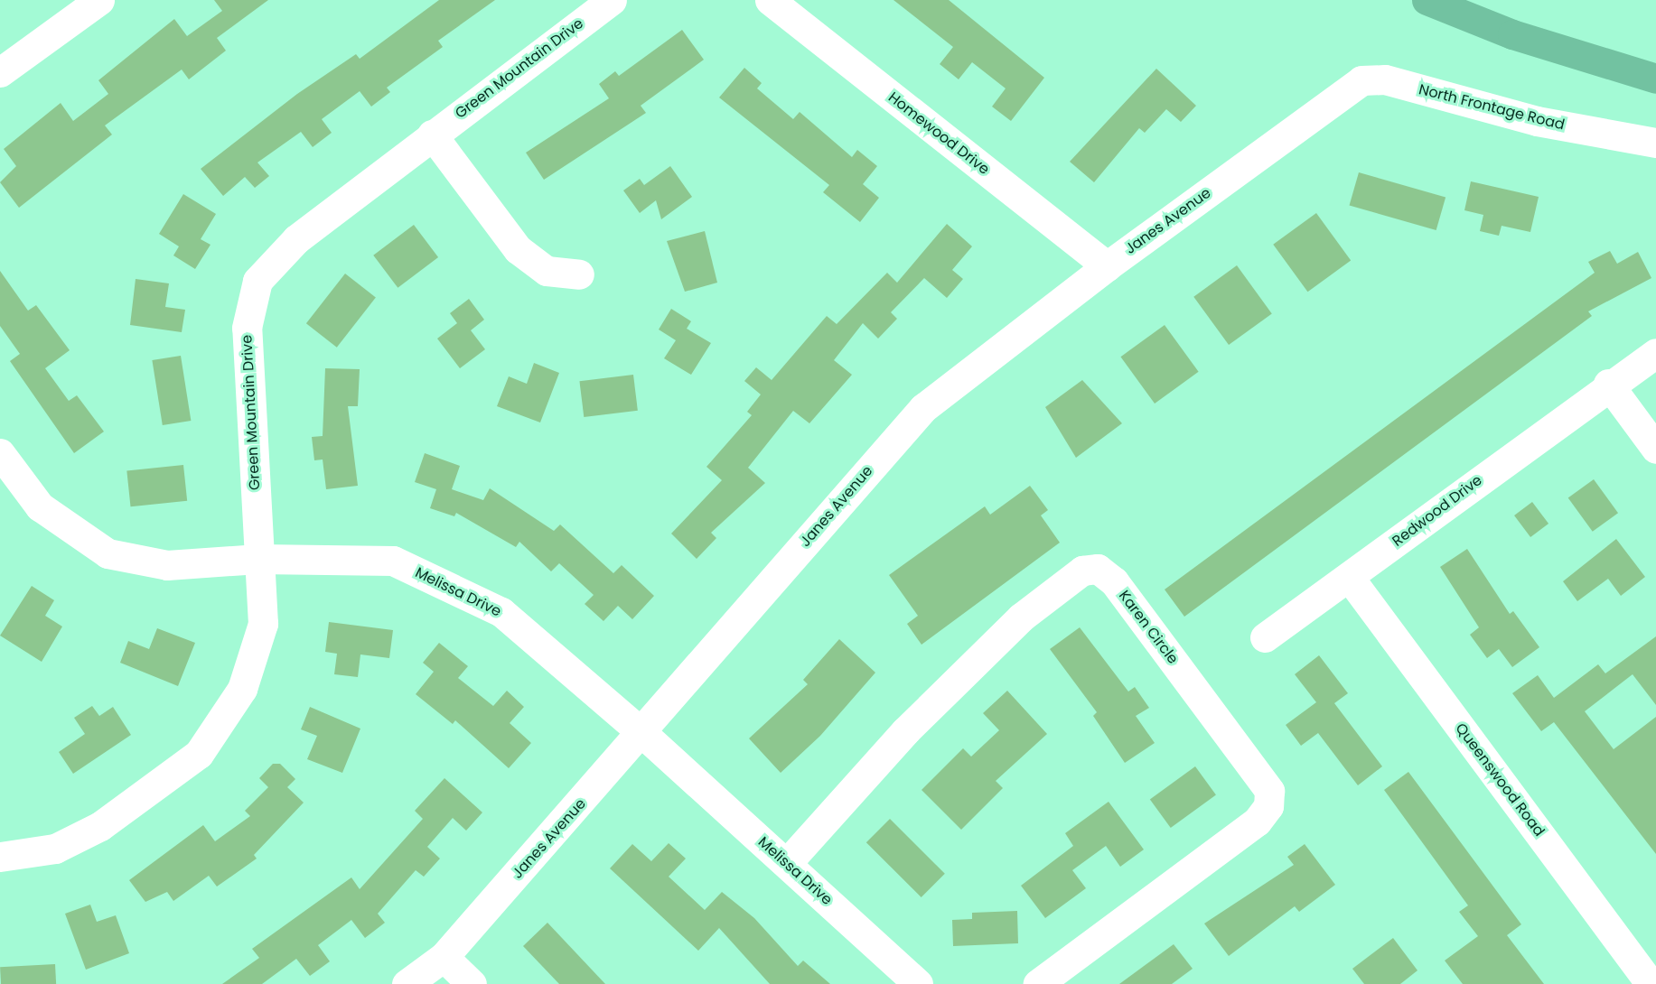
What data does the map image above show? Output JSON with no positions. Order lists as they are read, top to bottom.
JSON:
{
  "streets": {
    "street": [
      "Green Mountain Drive",
      "North Frontage Road",
      "Homewood Drive",
      "Janes Avenue",
      "Redwood Drive",
      "Melissa Drive",
      "Karen Circle",
      "Queenswood Road"
    ]
  },
  "crossings": [
    ["Green Mountain Drive", "Melissa Drive"],
    ["North Frontage Road", "Janes Avenue"],
    ["Homewood Drive", "Janes Avenue"],
    ["Janes Avenue", "Melissa Drive"],
    ["Redwood Drive", "Queenswood Road"],
    ["Melissa Drive", "Karen Circle"]
  ]
}
